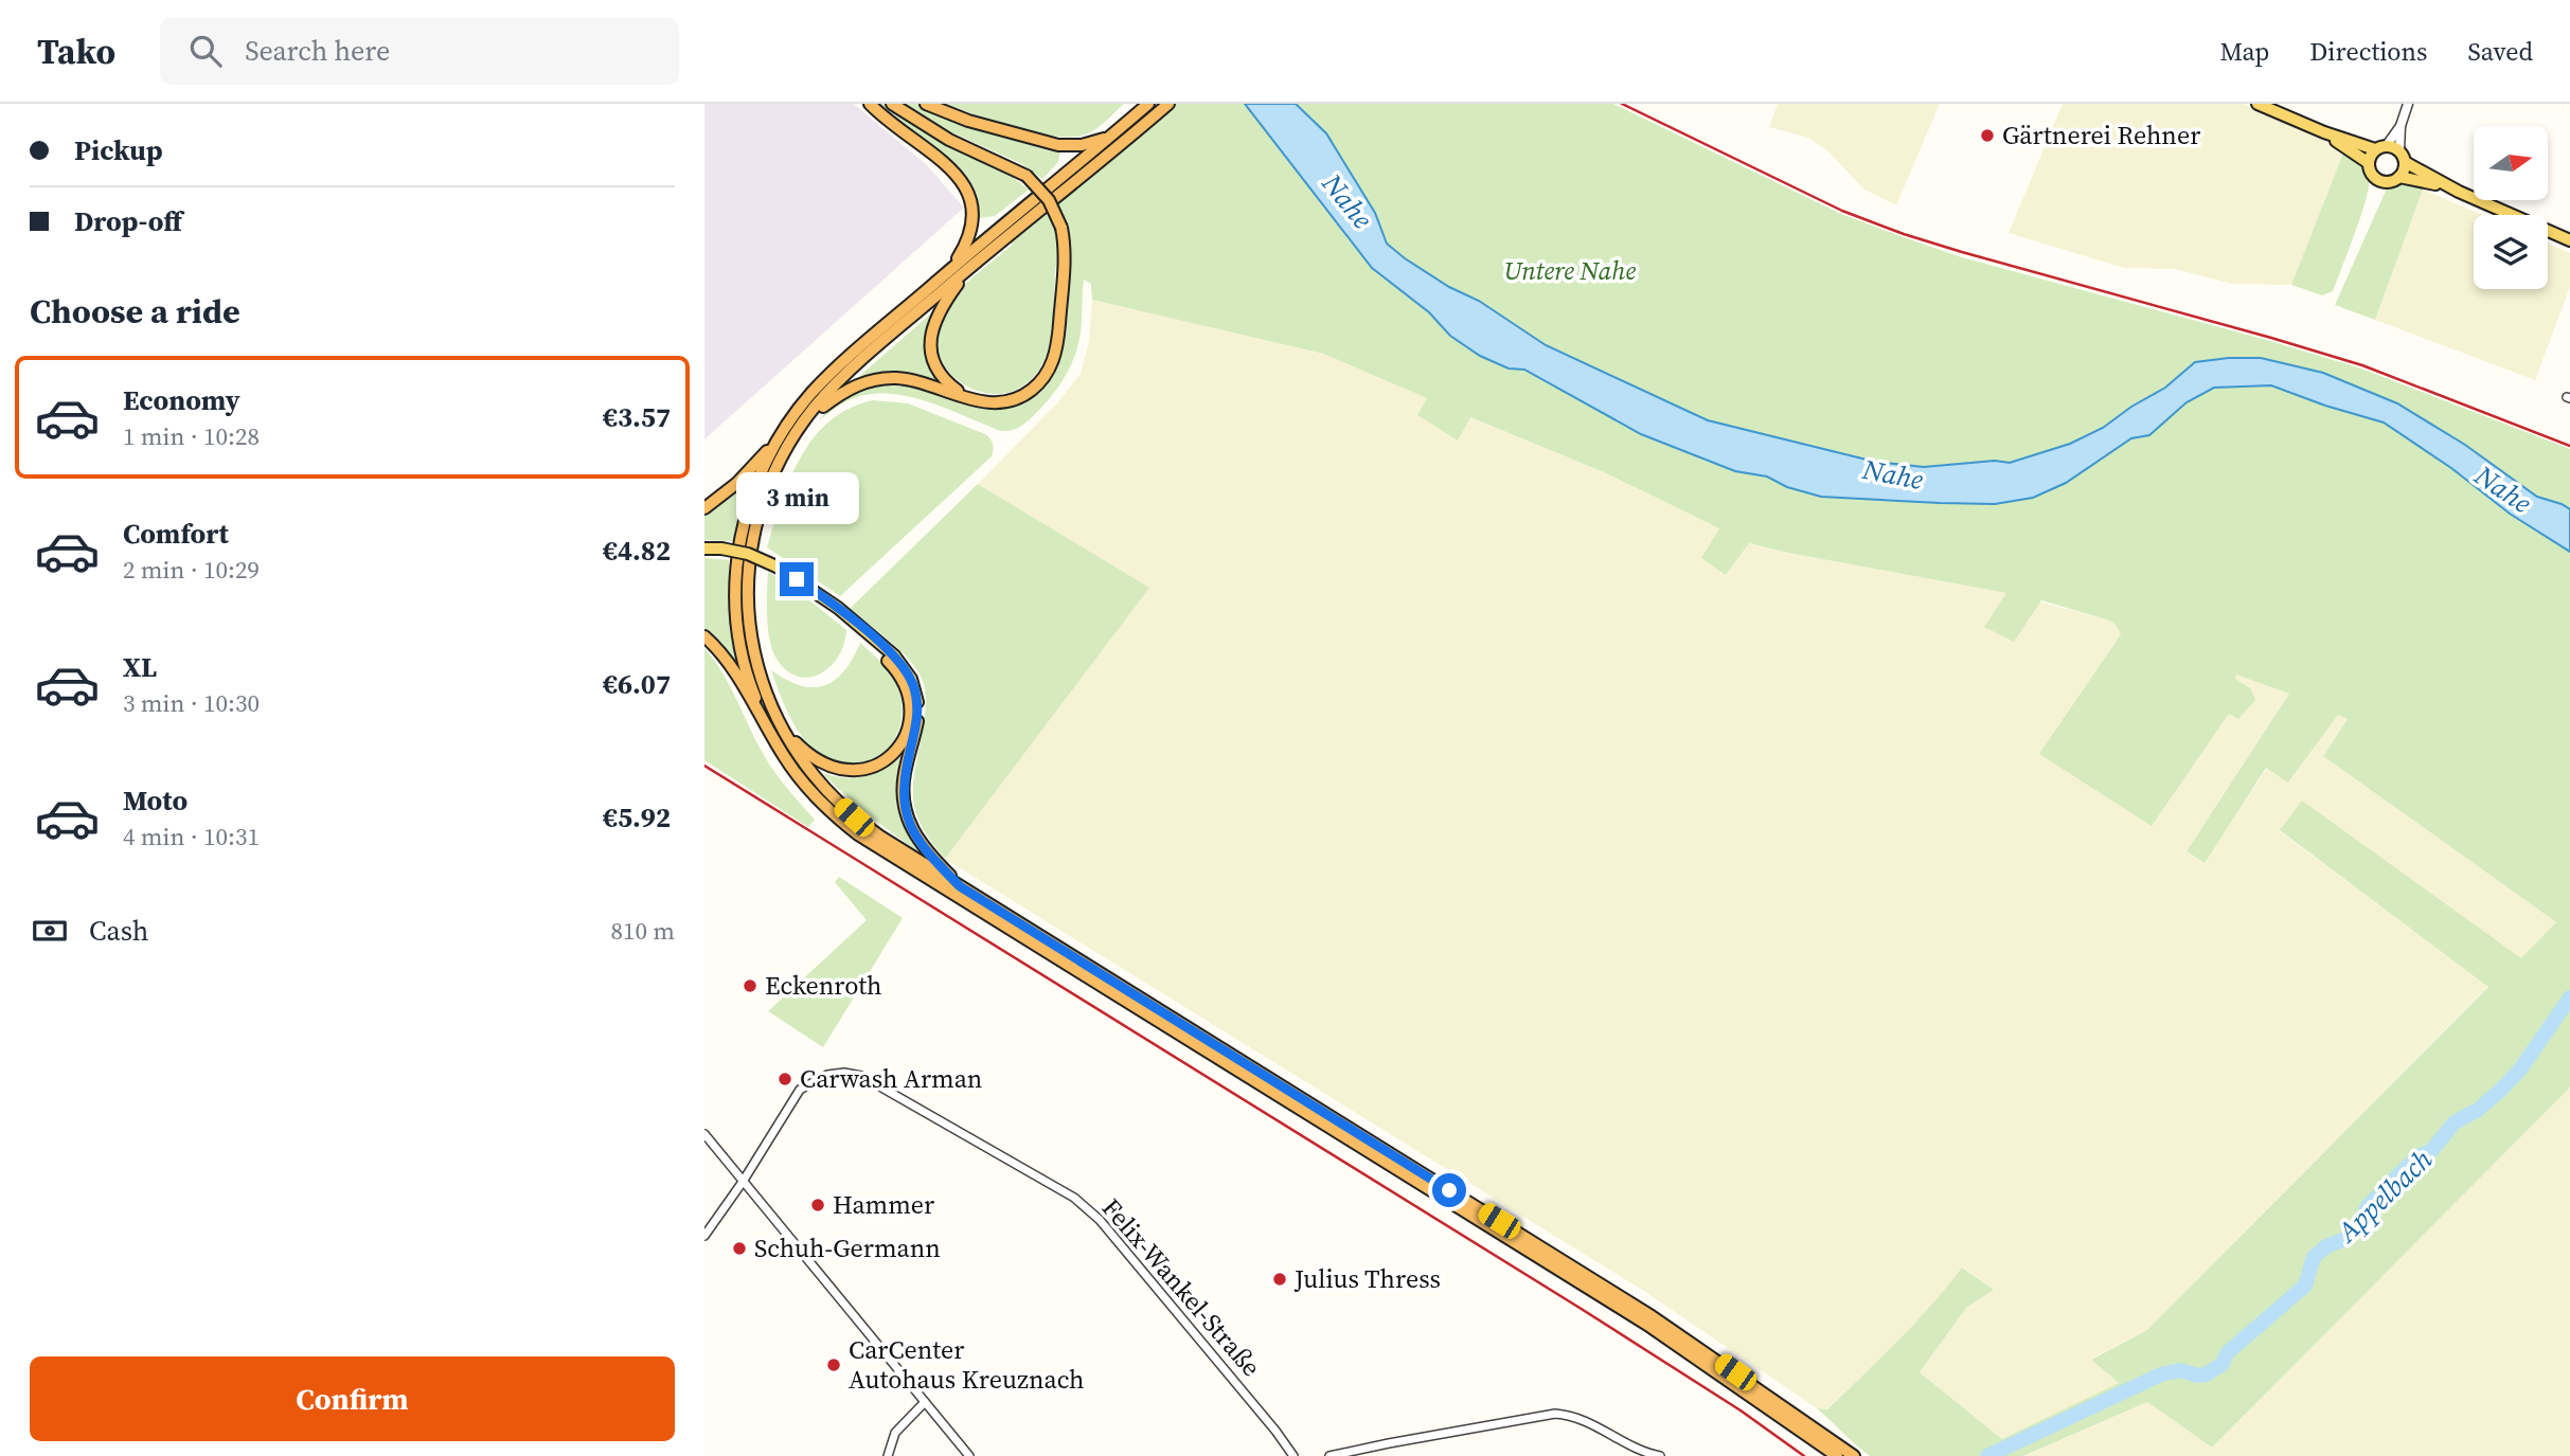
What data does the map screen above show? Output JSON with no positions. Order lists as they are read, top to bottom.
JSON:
{
  "streets": {
    "street": ["Felix-Wankel-Straße"]
  },
  "water": ["Nahe", "Appelbach"],
  "parks": ["Untere Nahe"],
  "places": [
    "Gärtnerei Rehner",
    "Eckenroth",
    "Carwash Arman",
    "Hammer",
    "Schuh-Germann",
    "Julius Thress",
    "CarCenter Autohaus Kreuznach"
  ],
  "north": "right",
  "page": {
    "header": "Tako",
    "search": "Search here",
    "nav": ["Map", "Directions", "Saved"],
    "banner": ["Pickup", "Drop-off"],
    "heading": "Choose a ride",
    "list": [
      {
        "name": "Economy",
        "note": "1 min · 10:28",
        "value": "€3.57"
      },
      {
        "name": "Comfort",
        "note": "2 min · 10:29",
        "value": "€4.82"
      },
      {
        "name": "XL",
        "note": "3 min · 10:30",
        "value": "€6.07"
      },
      {
        "name": "Moto",
        "note": "4 min · 10:31",
        "value": "€5.92"
      }
    ],
    "bubble": "3 min",
    "pay": ["Cash", "810 m"],
    "buttons": "Confirm"
  }
}
